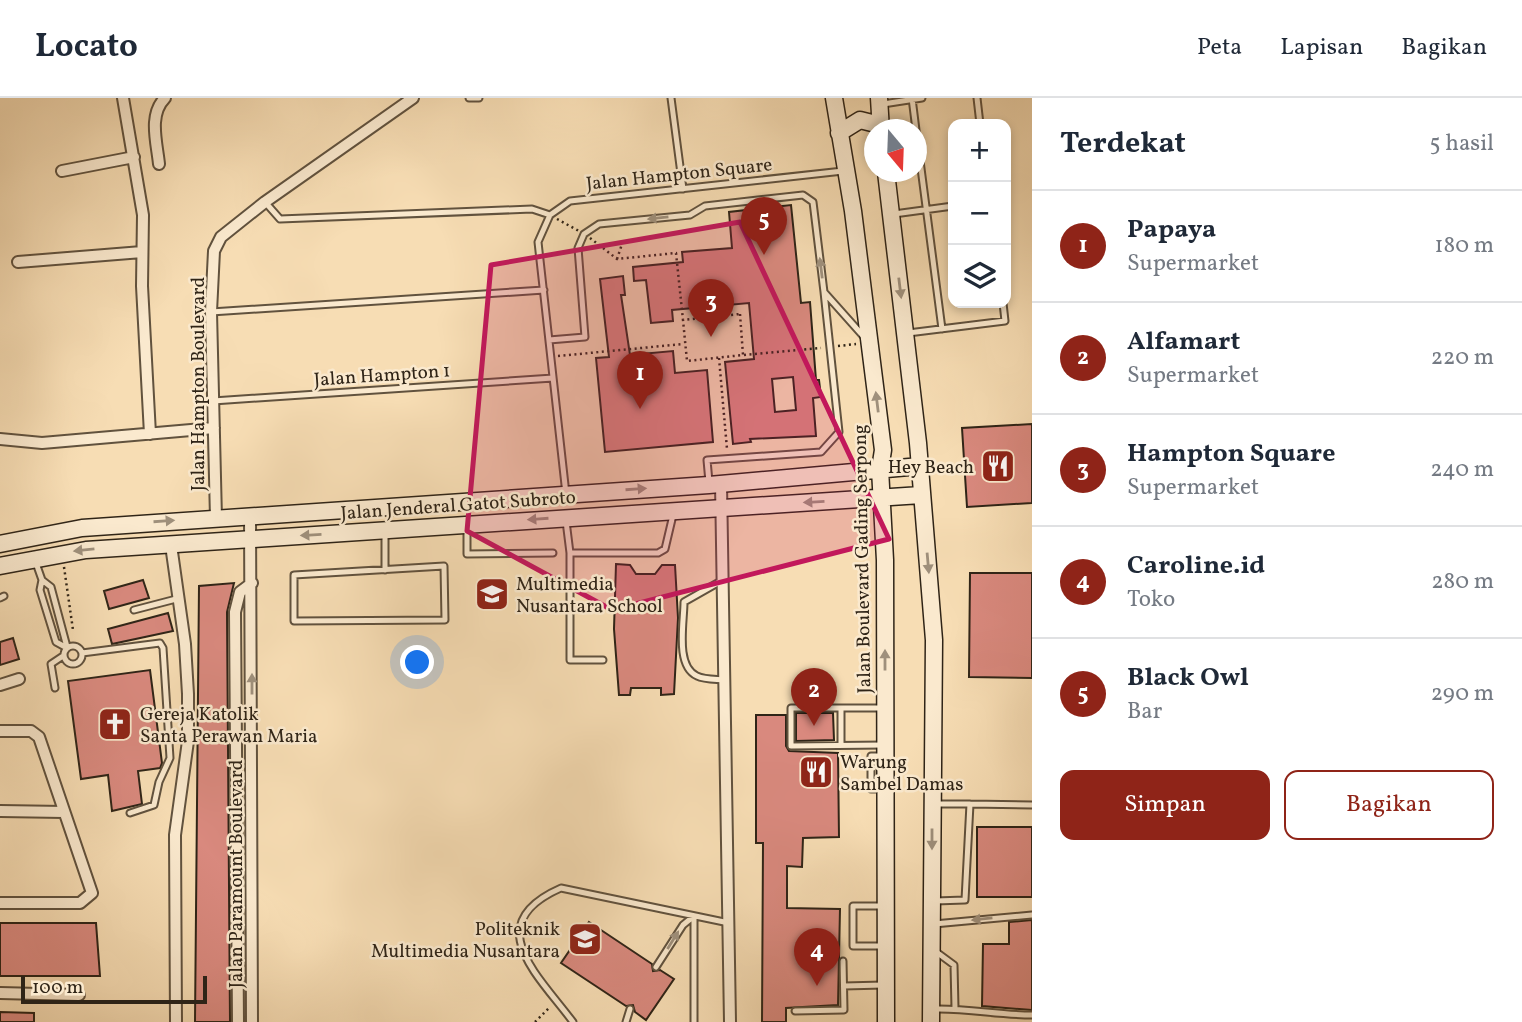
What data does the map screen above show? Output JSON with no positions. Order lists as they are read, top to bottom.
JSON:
{
  "streets": {
    "main road": ["Jalan Jenderal Gatot Subroto", "Jalan Boulevard Gading Serpong"],
    "street": ["Jalan Hampton Boulevard", "Jalan Paramount Boulevard"],
    "lane": ["Jalan Hampton Square", "Jalan Hampton 1"]
  },
  "crossings": [
    ["Jalan Hampton Square", "Jalan Boulevard Gading Serpong"],
    ["Jalan Hampton 1", "Jalan Hampton Boulevard"],
    ["Jalan Hampton Boulevard", "Jalan Jenderal Gatot Subroto"],
    ["Jalan Jenderal Gatot Subroto", "Jalan Boulevard Gading Serpong"],
    ["Jalan Jenderal Gatot Subroto", "Jalan Paramount Boulevard"]
  ],
  "places": {
    "restaurant": ["Hey Beach", "Warung Sambel Damas"],
    "school or university": ["Multimedia Nusantara School", "Politeknik Multimedia Nusantara"],
    "church": ["Gereja Katolik Santa Perawan Maria"]
  },
  "scale_bar": "100 m",
  "north": "bottom",
  "page": {
    "header": "Locato",
    "nav": ["Peta", "Lapisan", "Bagikan"],
    "heading": ["Terdekat", "5 hasil"],
    "map_buttons": ["+", "−"],
    "list": [
      {
        "mark": "1",
        "name": "Papaya",
        "note": "Supermarket",
        "value": "180 m"
      },
      {
        "mark": "2",
        "name": "Alfamart",
        "note": "Supermarket",
        "value": "220 m"
      },
      {
        "mark": "3",
        "name": "Hampton Square",
        "note": "Supermarket",
        "value": "240 m"
      },
      {
        "mark": "4",
        "name": "Caroline.id",
        "note": "Toko",
        "value": "280 m"
      },
      {
        "mark": "5",
        "name": "Black Owl",
        "note": "Bar",
        "value": "290 m"
      }
    ],
    "pins": [
      "5",
      "3",
      "1",
      "2",
      "4"
    ],
    "buttons": ["Simpan", "Bagikan"],
    "scale": "100 m"
  }
}
